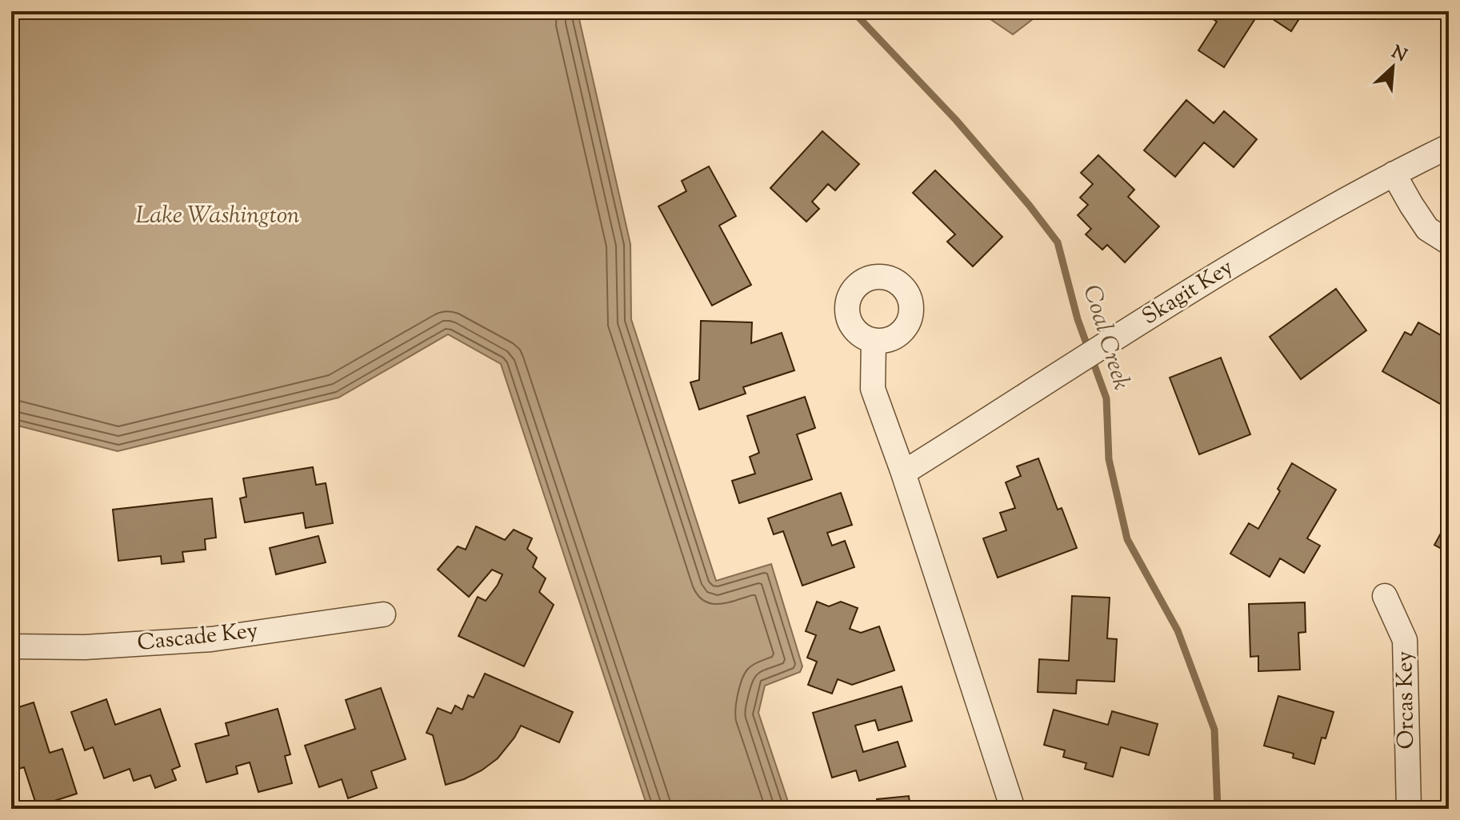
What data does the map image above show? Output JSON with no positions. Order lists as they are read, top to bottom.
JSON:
{
  "streets": {
    "street": ["Skagit Key", "Cascade Key", "Orcas Key"]
  },
  "water": ["Lake Washington", "Coal Creek"],
  "north": "top right"
}
